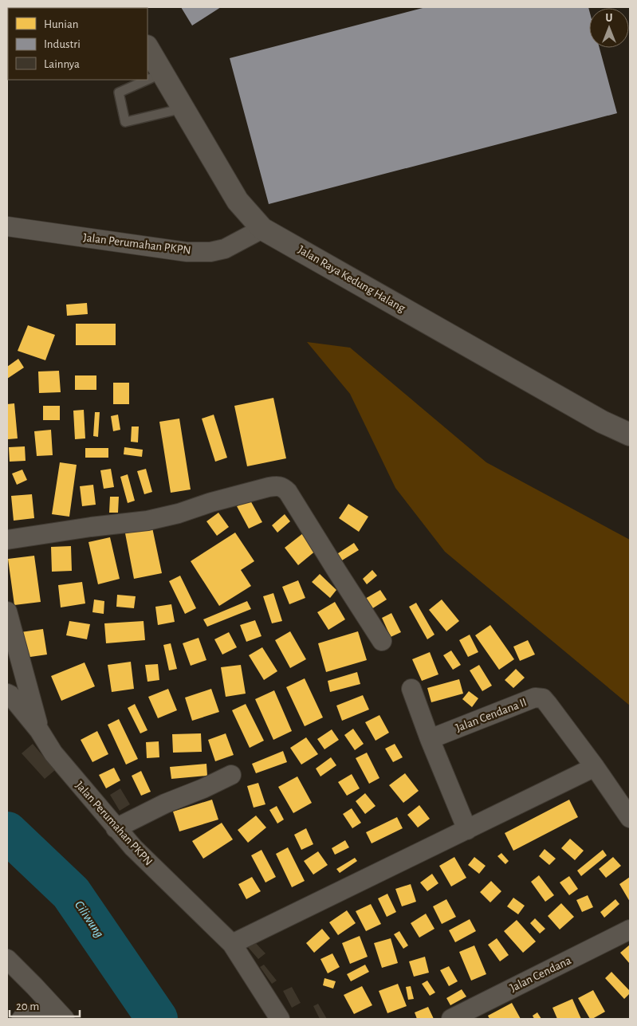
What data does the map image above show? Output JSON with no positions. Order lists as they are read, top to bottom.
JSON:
{
  "streets": {
    "main road": ["Jalan Raya Kedung Halang"],
    "street": ["Jalan Perumahan PKPN", "Jalan Cendana II", "Jalan Cendana"]
  },
  "crossings": [
    ["Jalan Perumahan PKPN", "Jalan Raya Kedung Halang"]
  ],
  "water": ["Ciliwung"],
  "legend": ["Hunian", "Industri", "Lainnya"],
  "scale_bar": "20 m",
  "north": "top"
}
